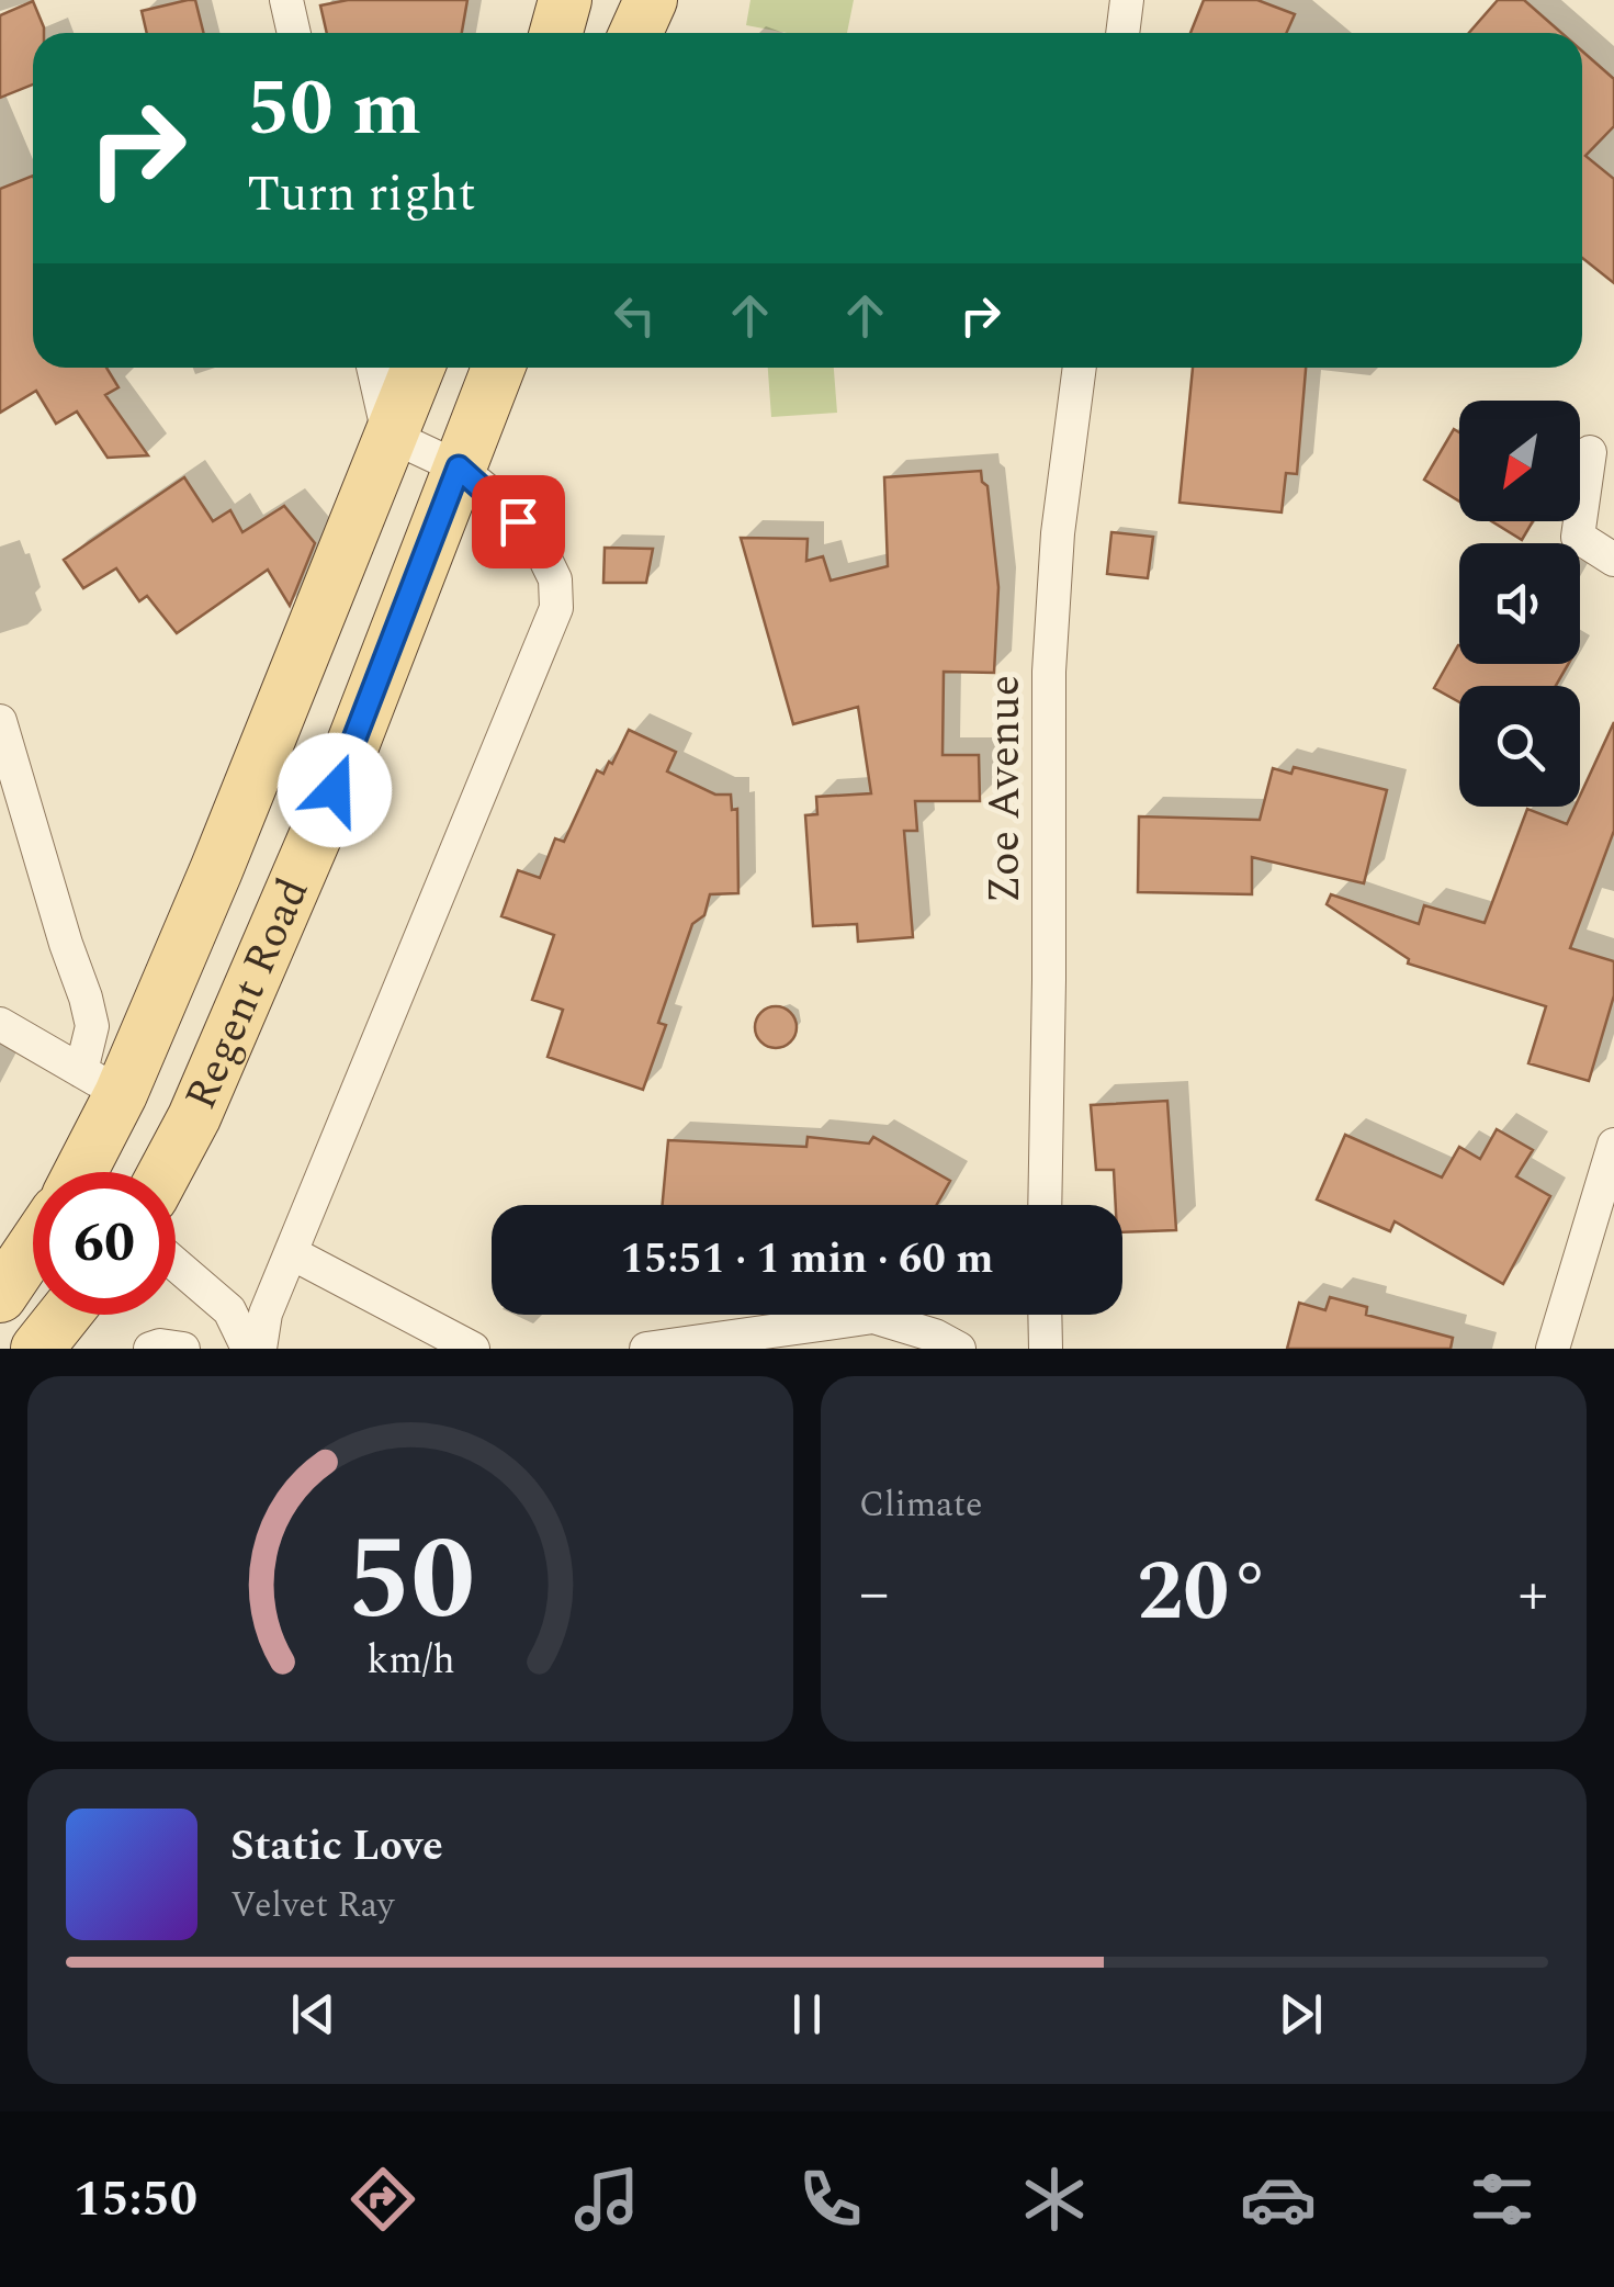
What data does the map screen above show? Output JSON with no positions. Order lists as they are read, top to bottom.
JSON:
{
  "streets": {
    "main road": ["Regent Road"],
    "street": ["Zoe Avenue"]
  },
  "north": "bottom left",
  "page": {
    "turn": ["50 m", "Turn right"],
    "limit": "60",
    "trip": "15:51 · 1 min · 60 m",
    "tile": "Climate",
    "heat": ["−", "20°", "+"],
    "song": ["Static Love", "Velvet Ray"],
    "tabs": "15:50",
    "gauge": ["50", "km/h"]
  }
}
